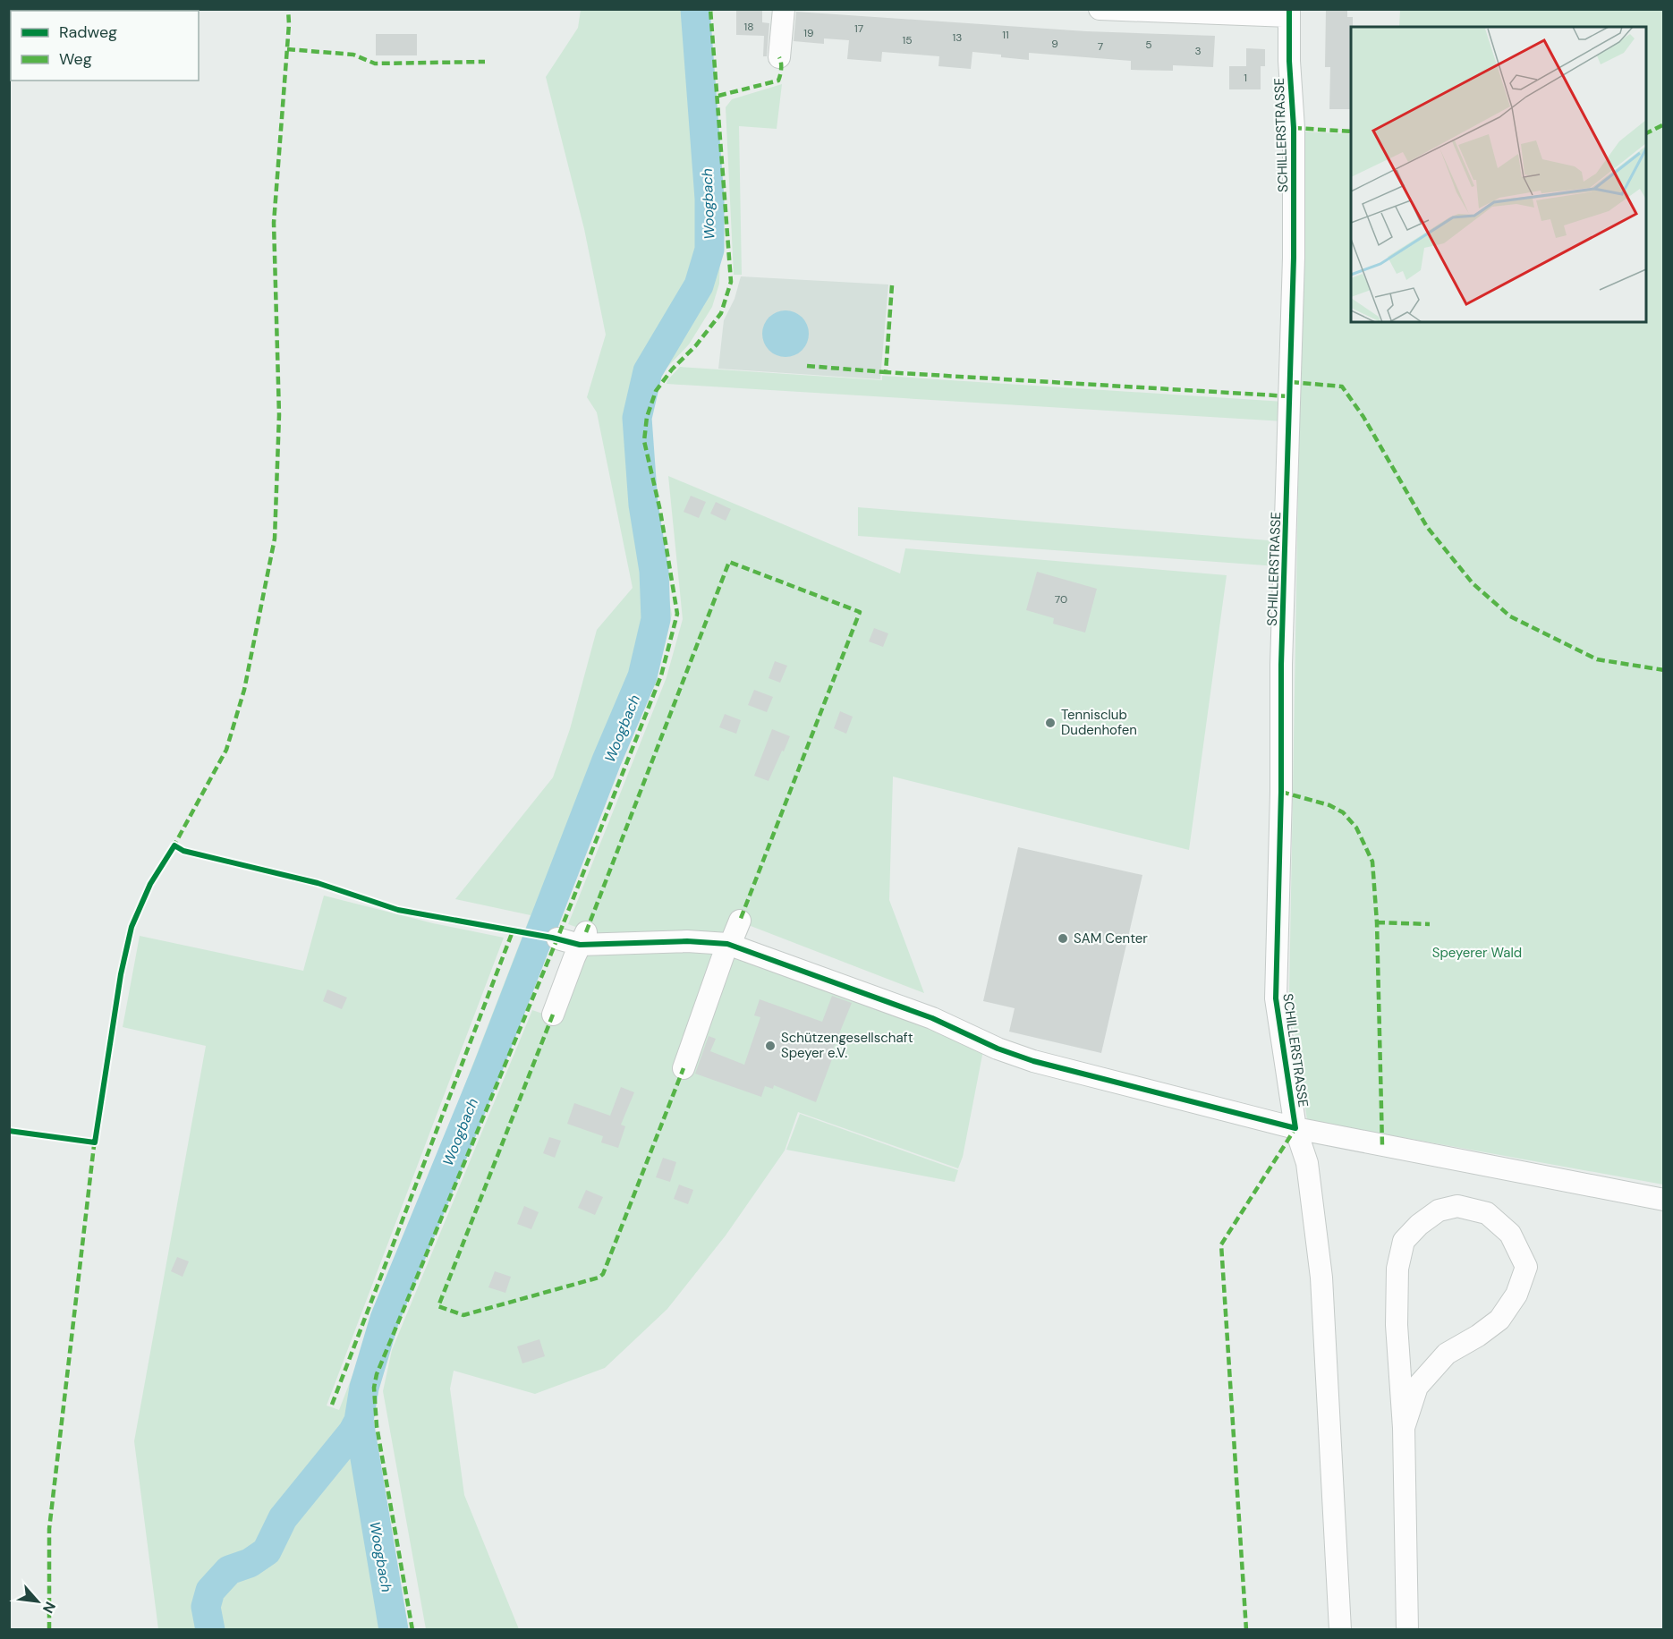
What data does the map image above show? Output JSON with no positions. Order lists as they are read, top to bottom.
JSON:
{
  "streets": {
    "street": ["SCHILLERSTRASSE"]
  },
  "water": ["Woogbach"],
  "parks": ["Speyerer Wald"],
  "places": ["Tennisclub Dudenhofen", "SAM Center", "Schützengesellschaft Speyer e.V."],
  "house_numbers": [
    "18",
    "17",
    "19",
    "11",
    "13",
    "15",
    "9",
    "5",
    "7",
    "3",
    "1",
    "70"
  ],
  "legend": ["Radweg", "Weg"],
  "north": "bottom right"
}
